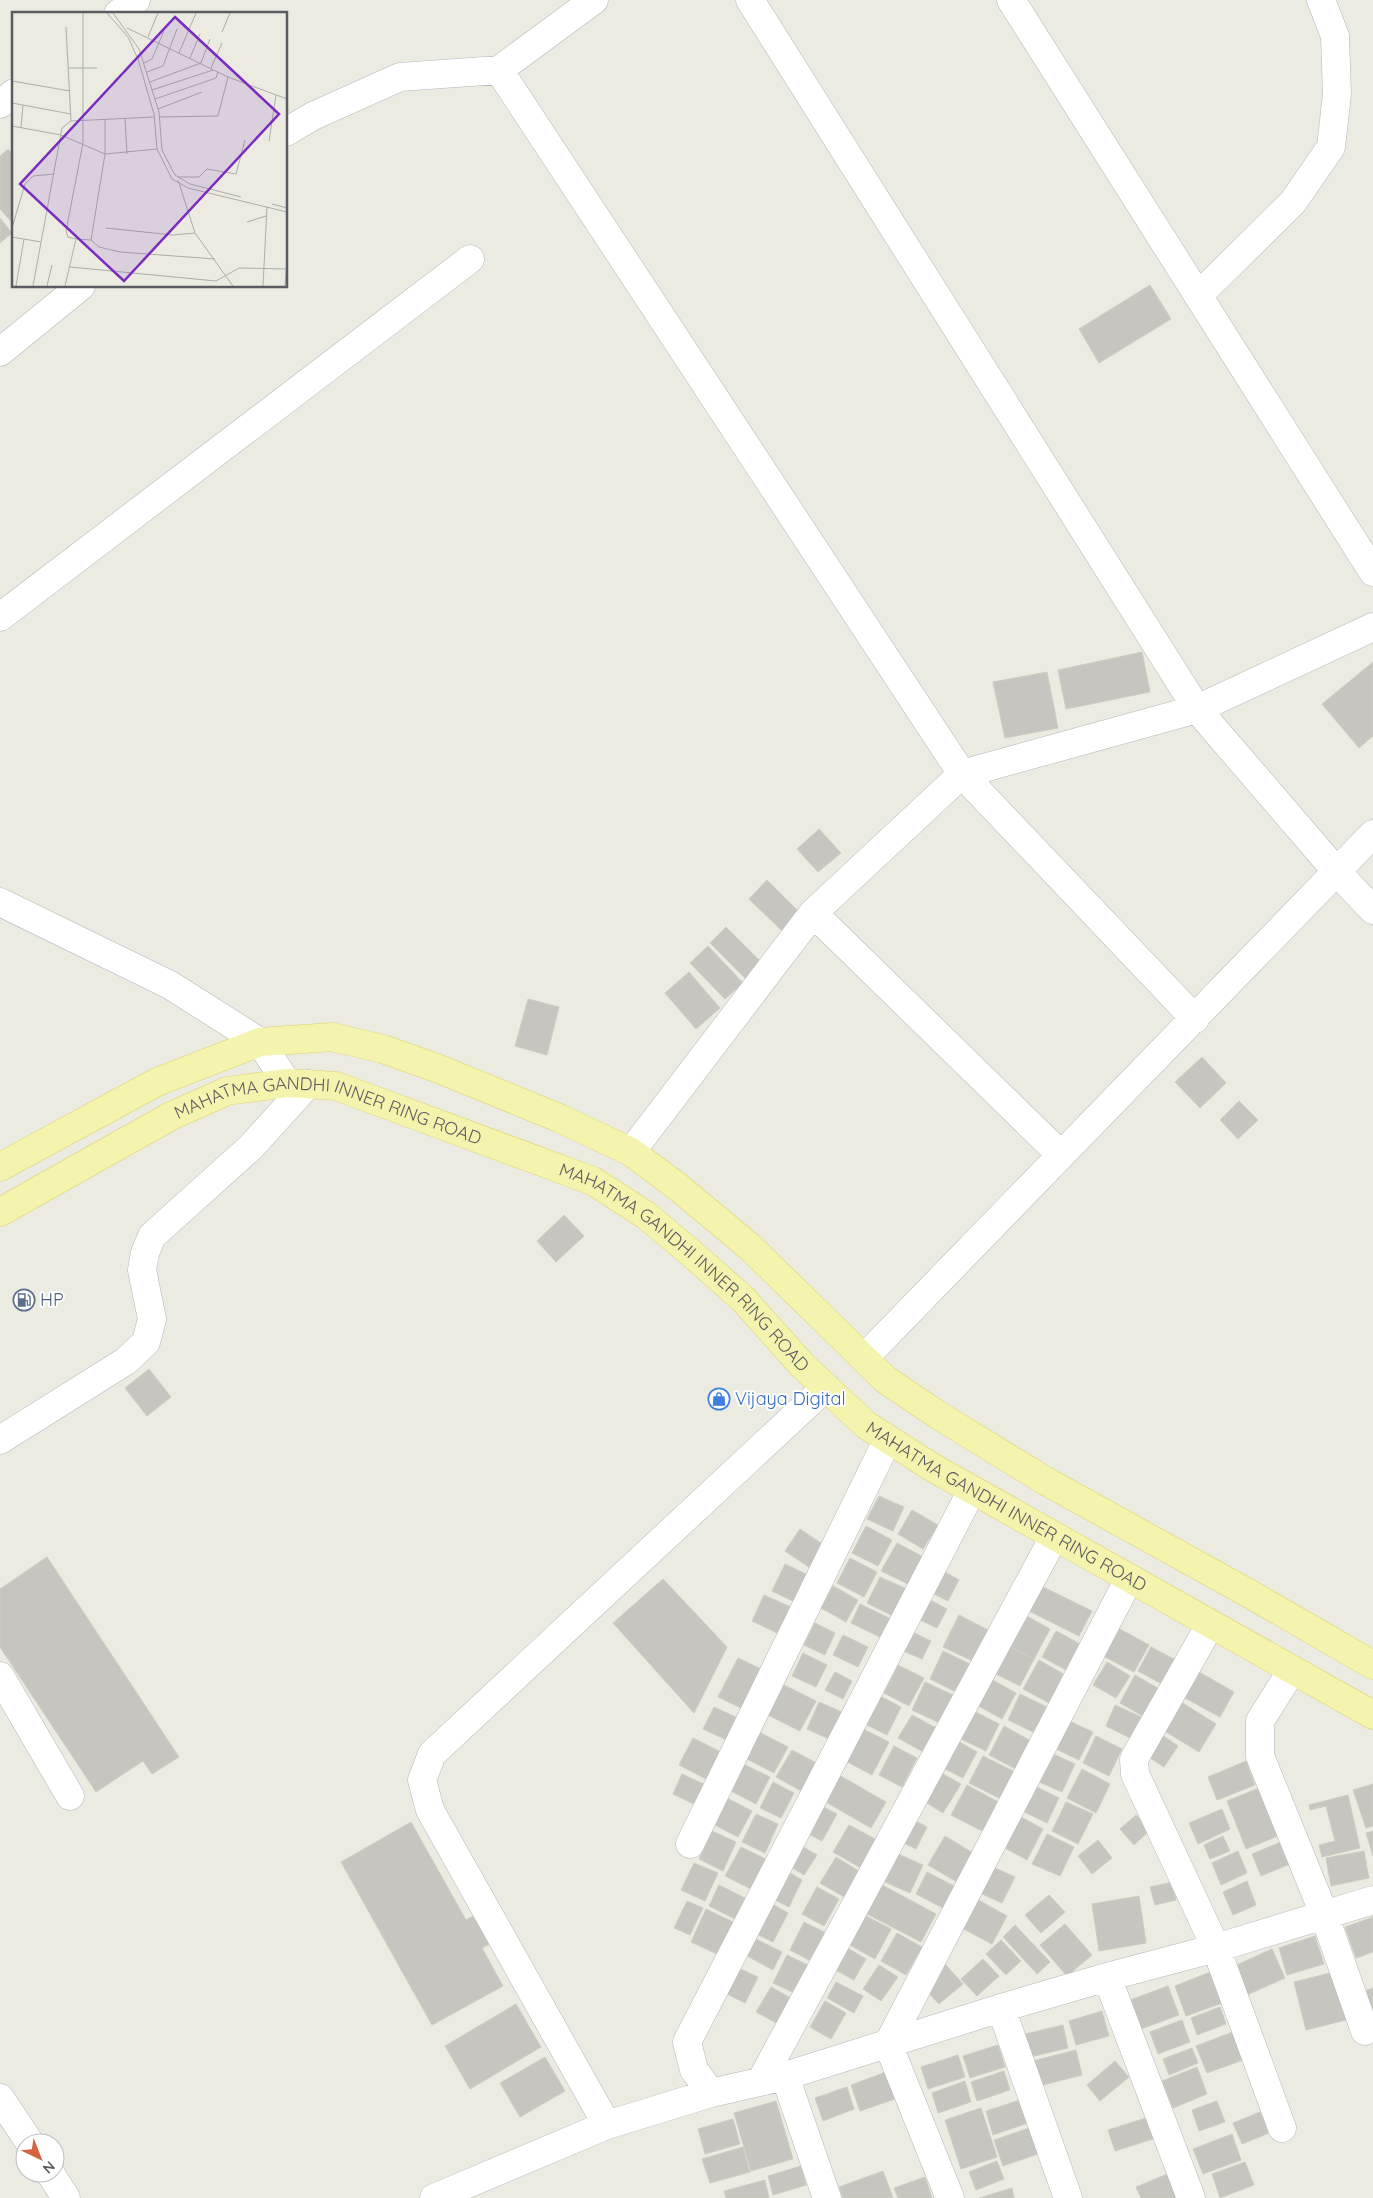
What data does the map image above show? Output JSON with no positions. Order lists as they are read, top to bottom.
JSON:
{
  "streets": {
    "main road": ["MAHATMA GANDHI INNER RING ROAD"]
  },
  "places": {
    "fuel station": ["HP"],
    "shop": ["Vijaya Digital"]
  },
  "north": "bottom right"
}
